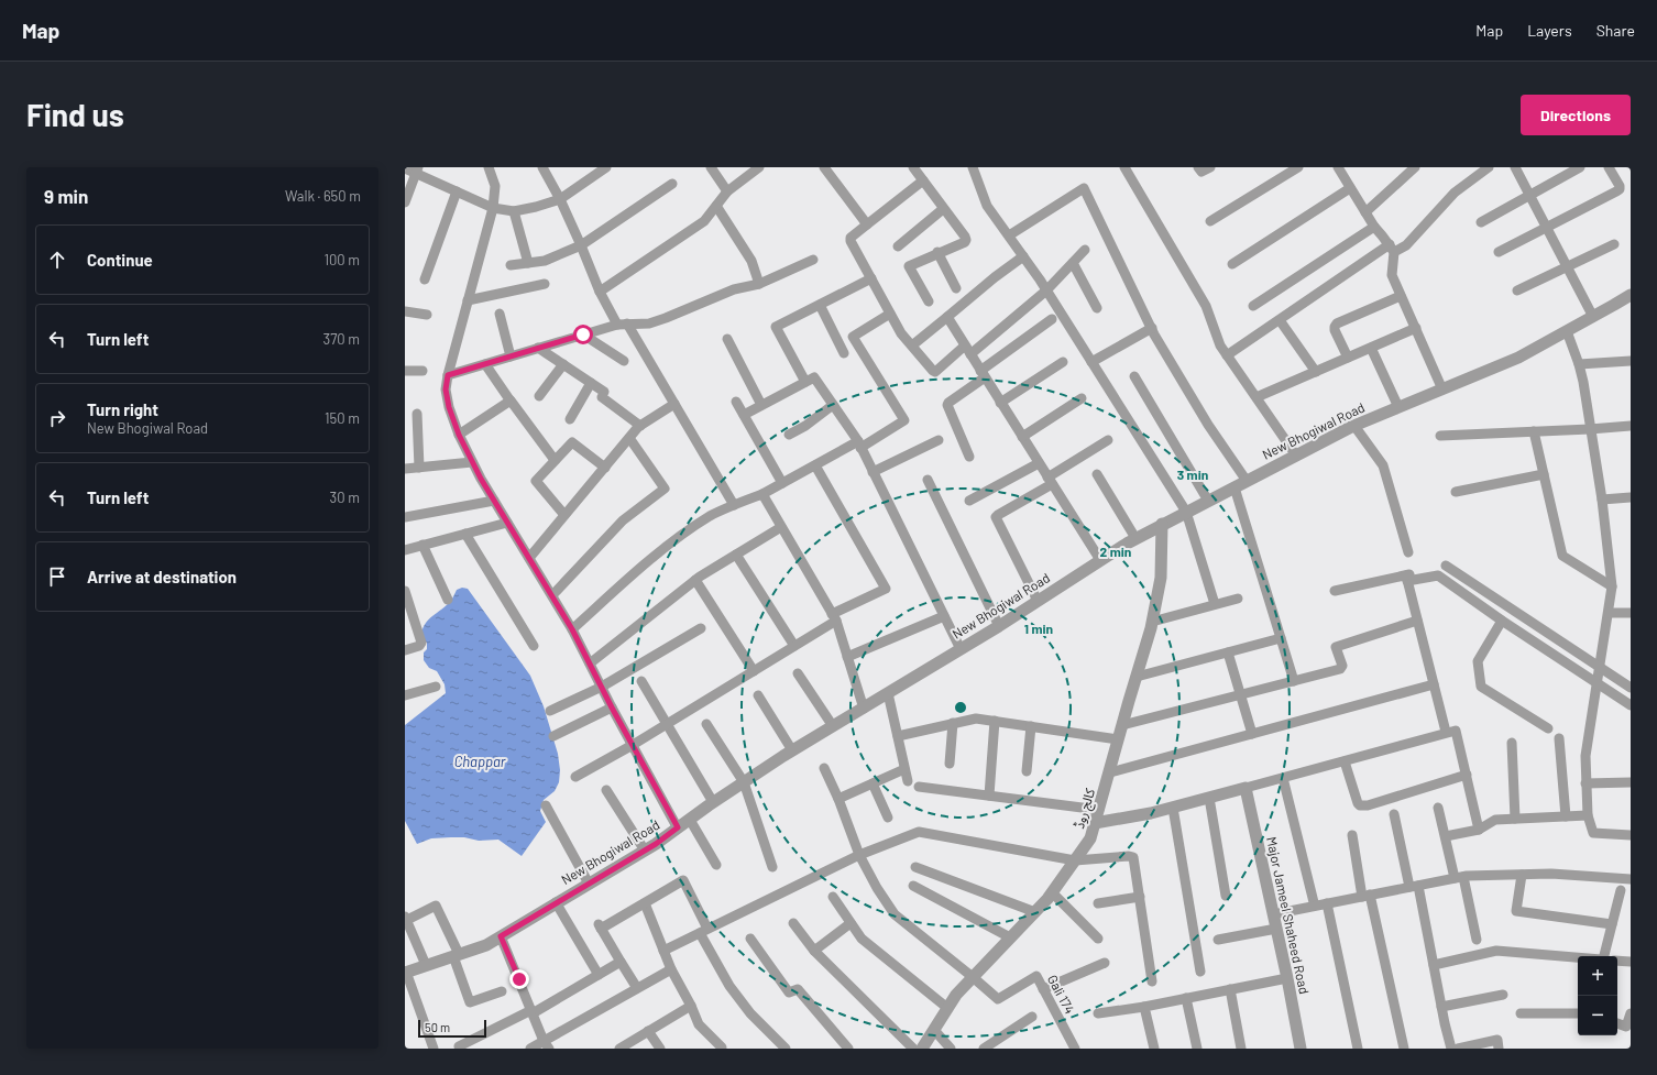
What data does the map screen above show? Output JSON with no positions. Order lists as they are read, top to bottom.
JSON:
{
  "streets": {
    "street": [
      "New Bhogiwal Road",
      "کالج روڈ",
      "Major Jameel Shaheed Road",
      "Gali 174"
    ]
  },
  "crossings": [
    ["New Bhogiwal Road", "کالج روڈ"],
    ["کالج روڈ", "Gali 174"]
  ],
  "water": ["Chappar"],
  "scale_bar": "50 m",
  "page": {
    "header": "Map",
    "nav": ["Map", "Layers", "Share"],
    "buttons": "Directions",
    "title": "Find us",
    "heading": ["9 min", "Walk · 650 m"],
    "list": [
      ["Continue", "100 m"],
      ["Turn left", "370 m"],
      ["Turn right", "New Bhogiwal Road", "150 m"],
      ["Turn left", "30 m"],
      "Arrive at destination"
    ],
    "map_buttons": ["+", "−"],
    "scale": "50 m"
  },
  "rings": ["3 min", "2 min", "1 min"]
}
